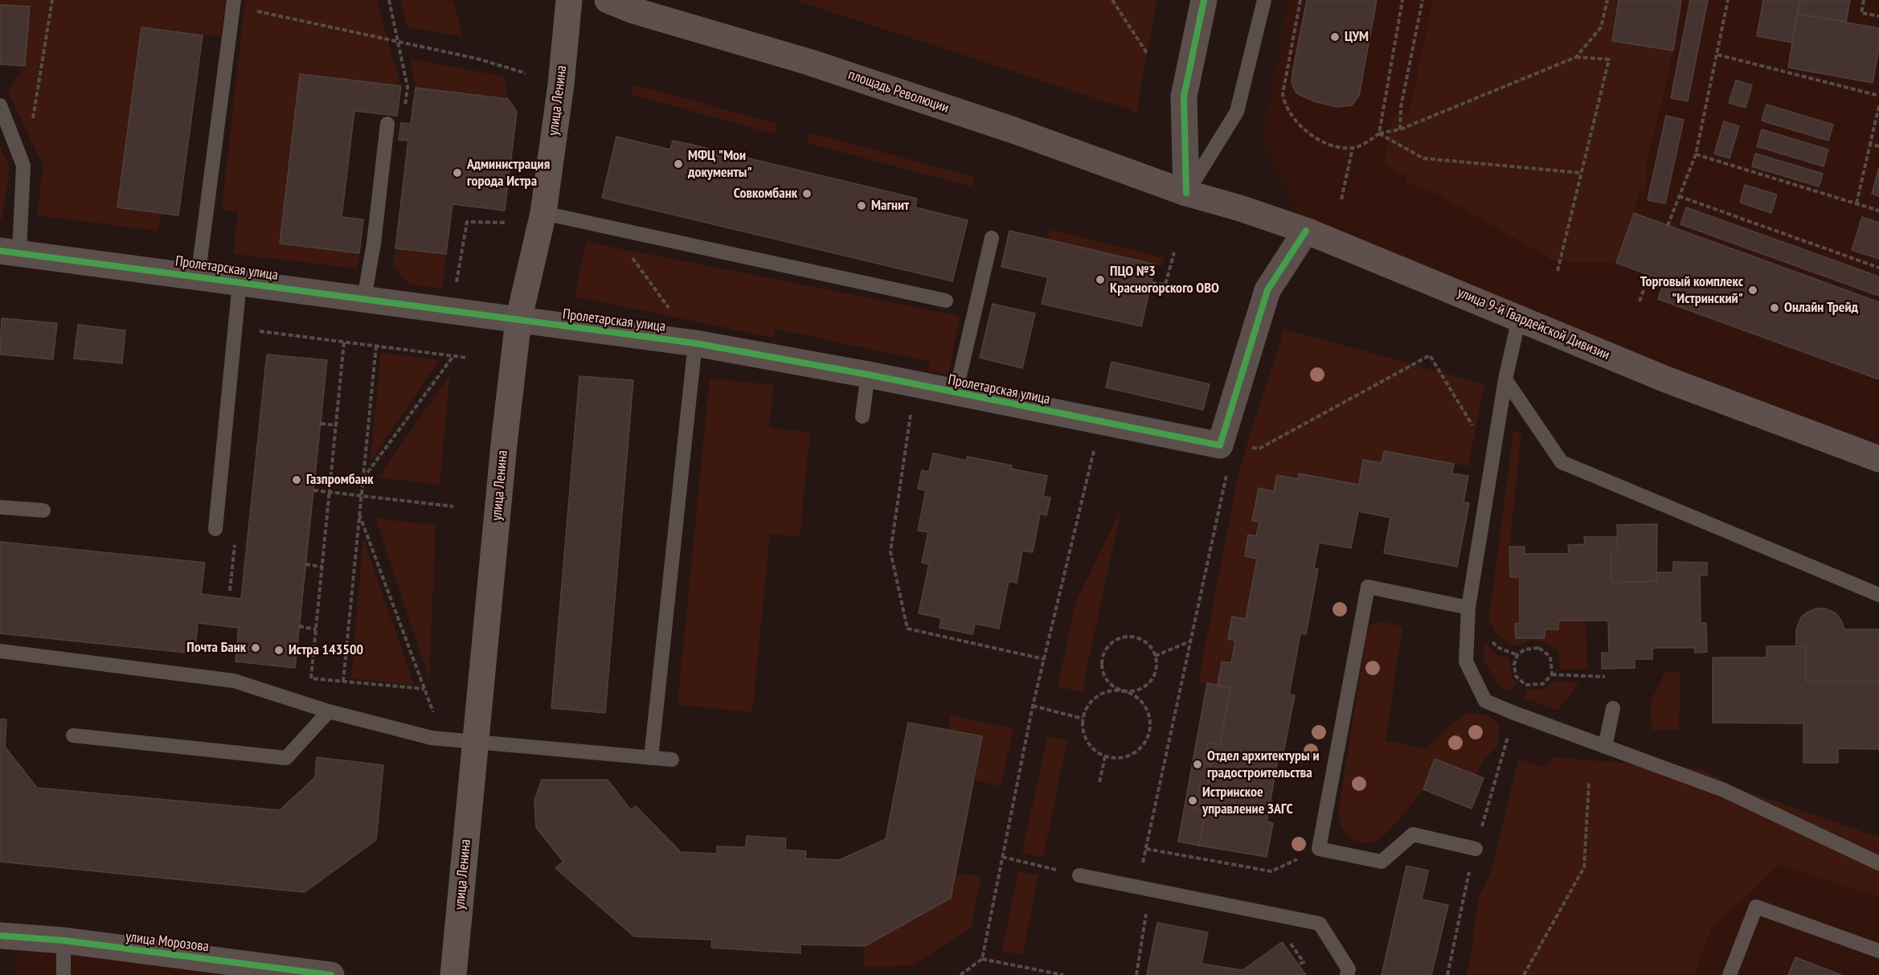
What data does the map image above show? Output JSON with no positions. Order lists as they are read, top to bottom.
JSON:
{
  "streets": {
    "main road": ["площадь Революции", "улица Ленина", "улица 9-й Гвардейской Дивизии"],
    "street": ["Пролетарская улица", "улица Морозова"]
  },
  "crossings": [
    ["площадь Революции", "улица 9-й Гвардейской Дивизии"],
    ["улица Ленина", "Пролетарская улица"],
    ["Пролетарская улица", "улица 9-й Гвардейской Дивизии"]
  ],
  "places": [
    "ЦУМ",
    "МФЦ \"Мои документы\"",
    "Администрация города Истра",
    "Совкомбанк",
    "Магнит",
    "ПЦО №3 Красногорского ОВО",
    "Торговый комплекс \"Истринский\"",
    "Онлайн Трейд",
    "Газпромбанк",
    "Почта Банк",
    "Истра 143500",
    "Отдел архитектуры и градостроительства",
    "Истринское управление ЗАГС"
  ]
}
